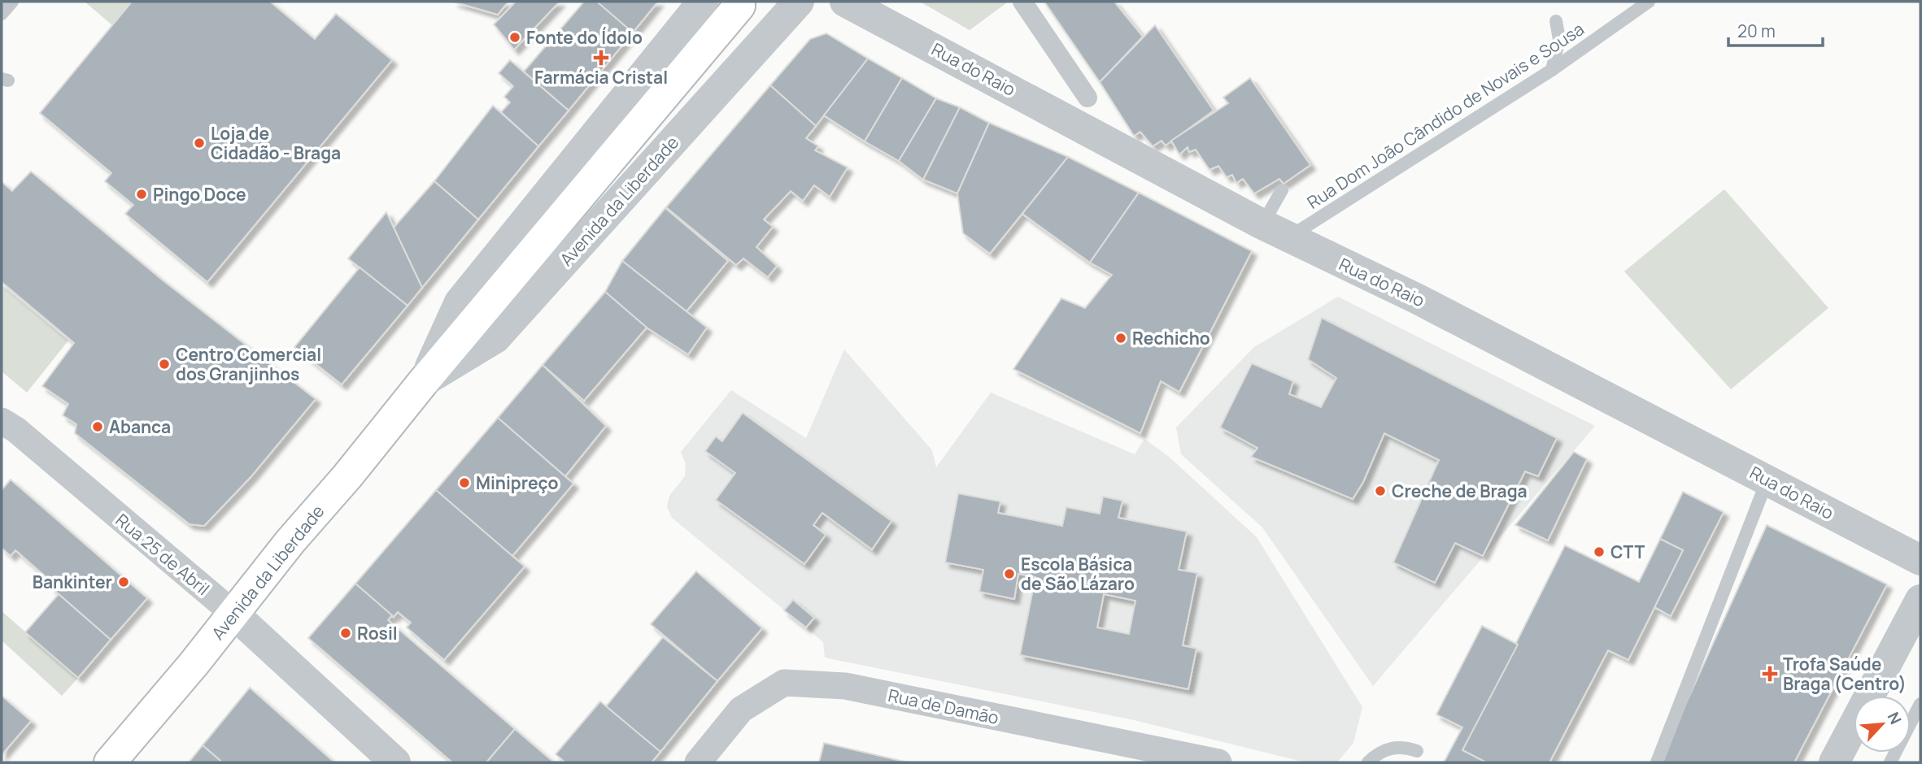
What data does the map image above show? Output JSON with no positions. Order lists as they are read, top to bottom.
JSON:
{
  "streets": {
    "main road": ["Avenida da Liberdade"],
    "street": ["Rua do Raio", "Rua 25 de Abril", "Rua de Damão"],
    "lane": ["Rua Dom João Cândido de Novais e Sousa"]
  },
  "crossings": [
    ["Rua do Raio", "Rua Dom João Cândido de Novais e Sousa"],
    ["Avenida da Liberdade", "Rua 25 de Abril"]
  ],
  "places": {
    "other": [
      "Fonte do Ídolo",
      "Loja de Cidadão - Braga",
      "Pingo Doce",
      "Rechicho",
      "Centro Comercial dos Granjinhos",
      "Abanca",
      "Minipreço",
      "Creche de Braga",
      "CTT",
      "Escola Básica de São Lázaro",
      "Bankinter",
      "Rosil"
    ],
    "health": ["Farmácia Cristal", "Trofa Saúde Braga (Centro)"]
  },
  "scale_bar": "20 m",
  "north": "top right"
}
